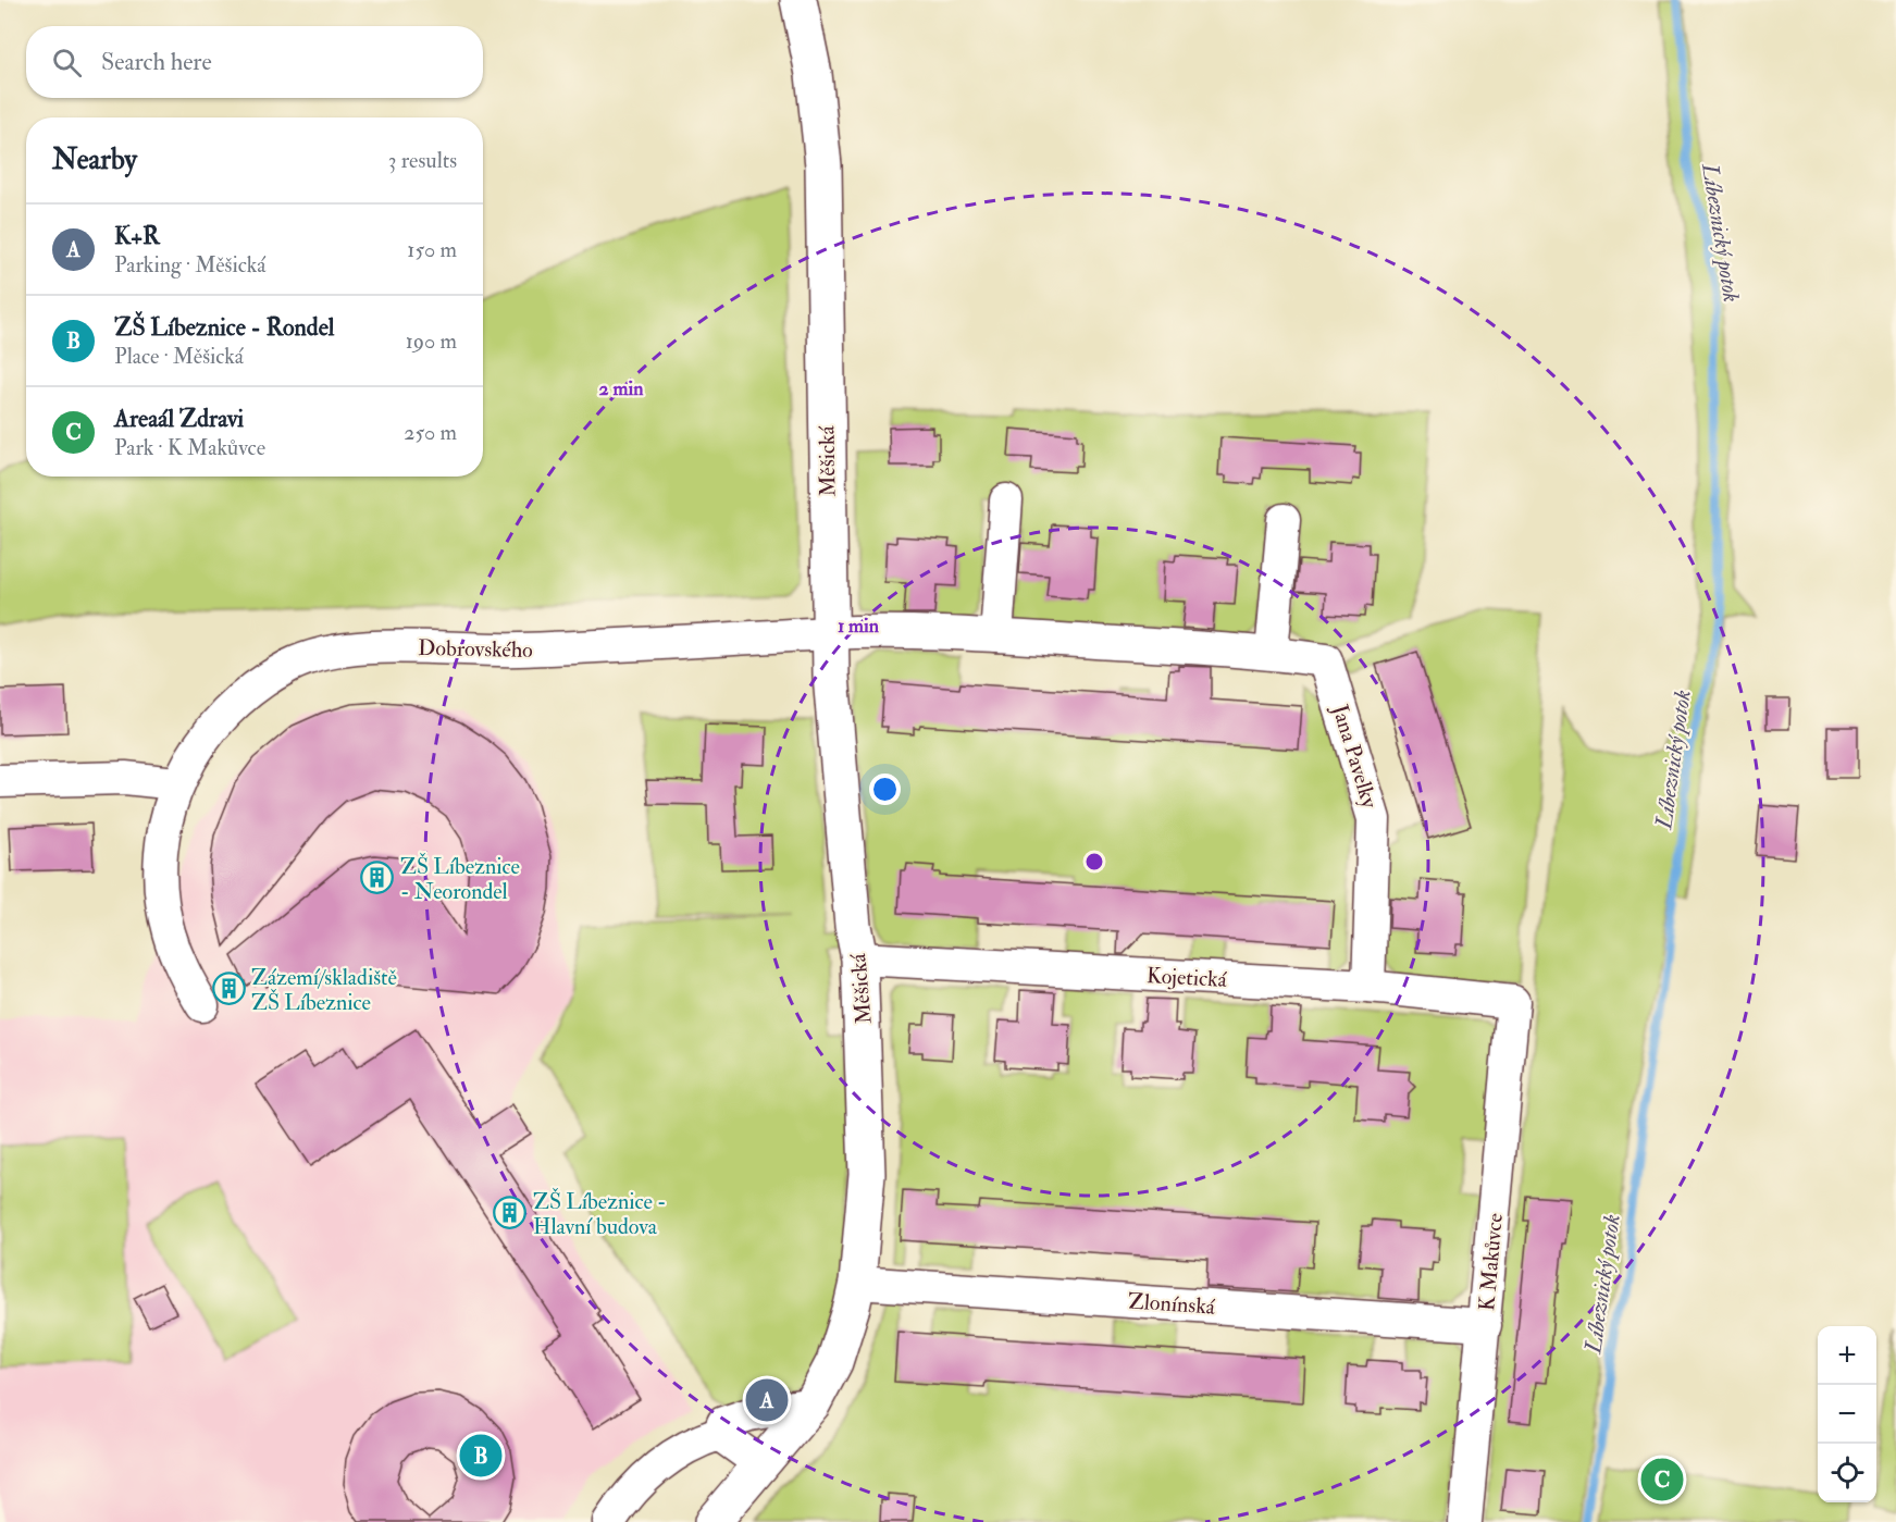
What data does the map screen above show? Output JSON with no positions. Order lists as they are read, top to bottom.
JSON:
{
  "streets": {
    "street": [
      "Měšická",
      "Dobrovského",
      "Jana Pavelky",
      "Kojetická",
      "K Makůvce",
      "Zlonínská"
    ]
  },
  "crossings": [
    ["Měšická", "Dobrovského"],
    ["Měšická", "Jana Pavelky"],
    ["Měšická", "Kojetická"],
    ["Měšická", "Zlonínská"],
    ["Dobrovského", "Jana Pavelky"],
    ["Jana Pavelky", "Kojetická"],
    ["Kojetická", "K Makůvce"],
    ["K Makůvce", "Zlonínská"]
  ],
  "water": ["Líbeznický potok"],
  "places": {
    "building": ["ZŠ Líbeznice - Neorondel", "Zázemí/skladiště ZŠ Líbeznice", "ZŠ Líbeznice - Hlavní budova"]
  },
  "page": {
    "search": "Search here",
    "heading": ["Nearby", "3 results"],
    "list": [
      {
        "mark": "A",
        "name": "K+R",
        "note": "Parking · Měšická",
        "value": "150 m"
      },
      {
        "mark": "B",
        "name": "ZŠ Líbeznice - Rondel",
        "note": "Place · Měšická",
        "value": "190 m"
      },
      {
        "mark": "C",
        "name": "Areaál Zdravi",
        "note": "Park · K Makůvce",
        "value": "250 m"
      }
    ],
    "map_buttons": ["+", "−"],
    "pins": ["A", "B", "C"]
  },
  "rings": ["2 min", "1 min"]
}
